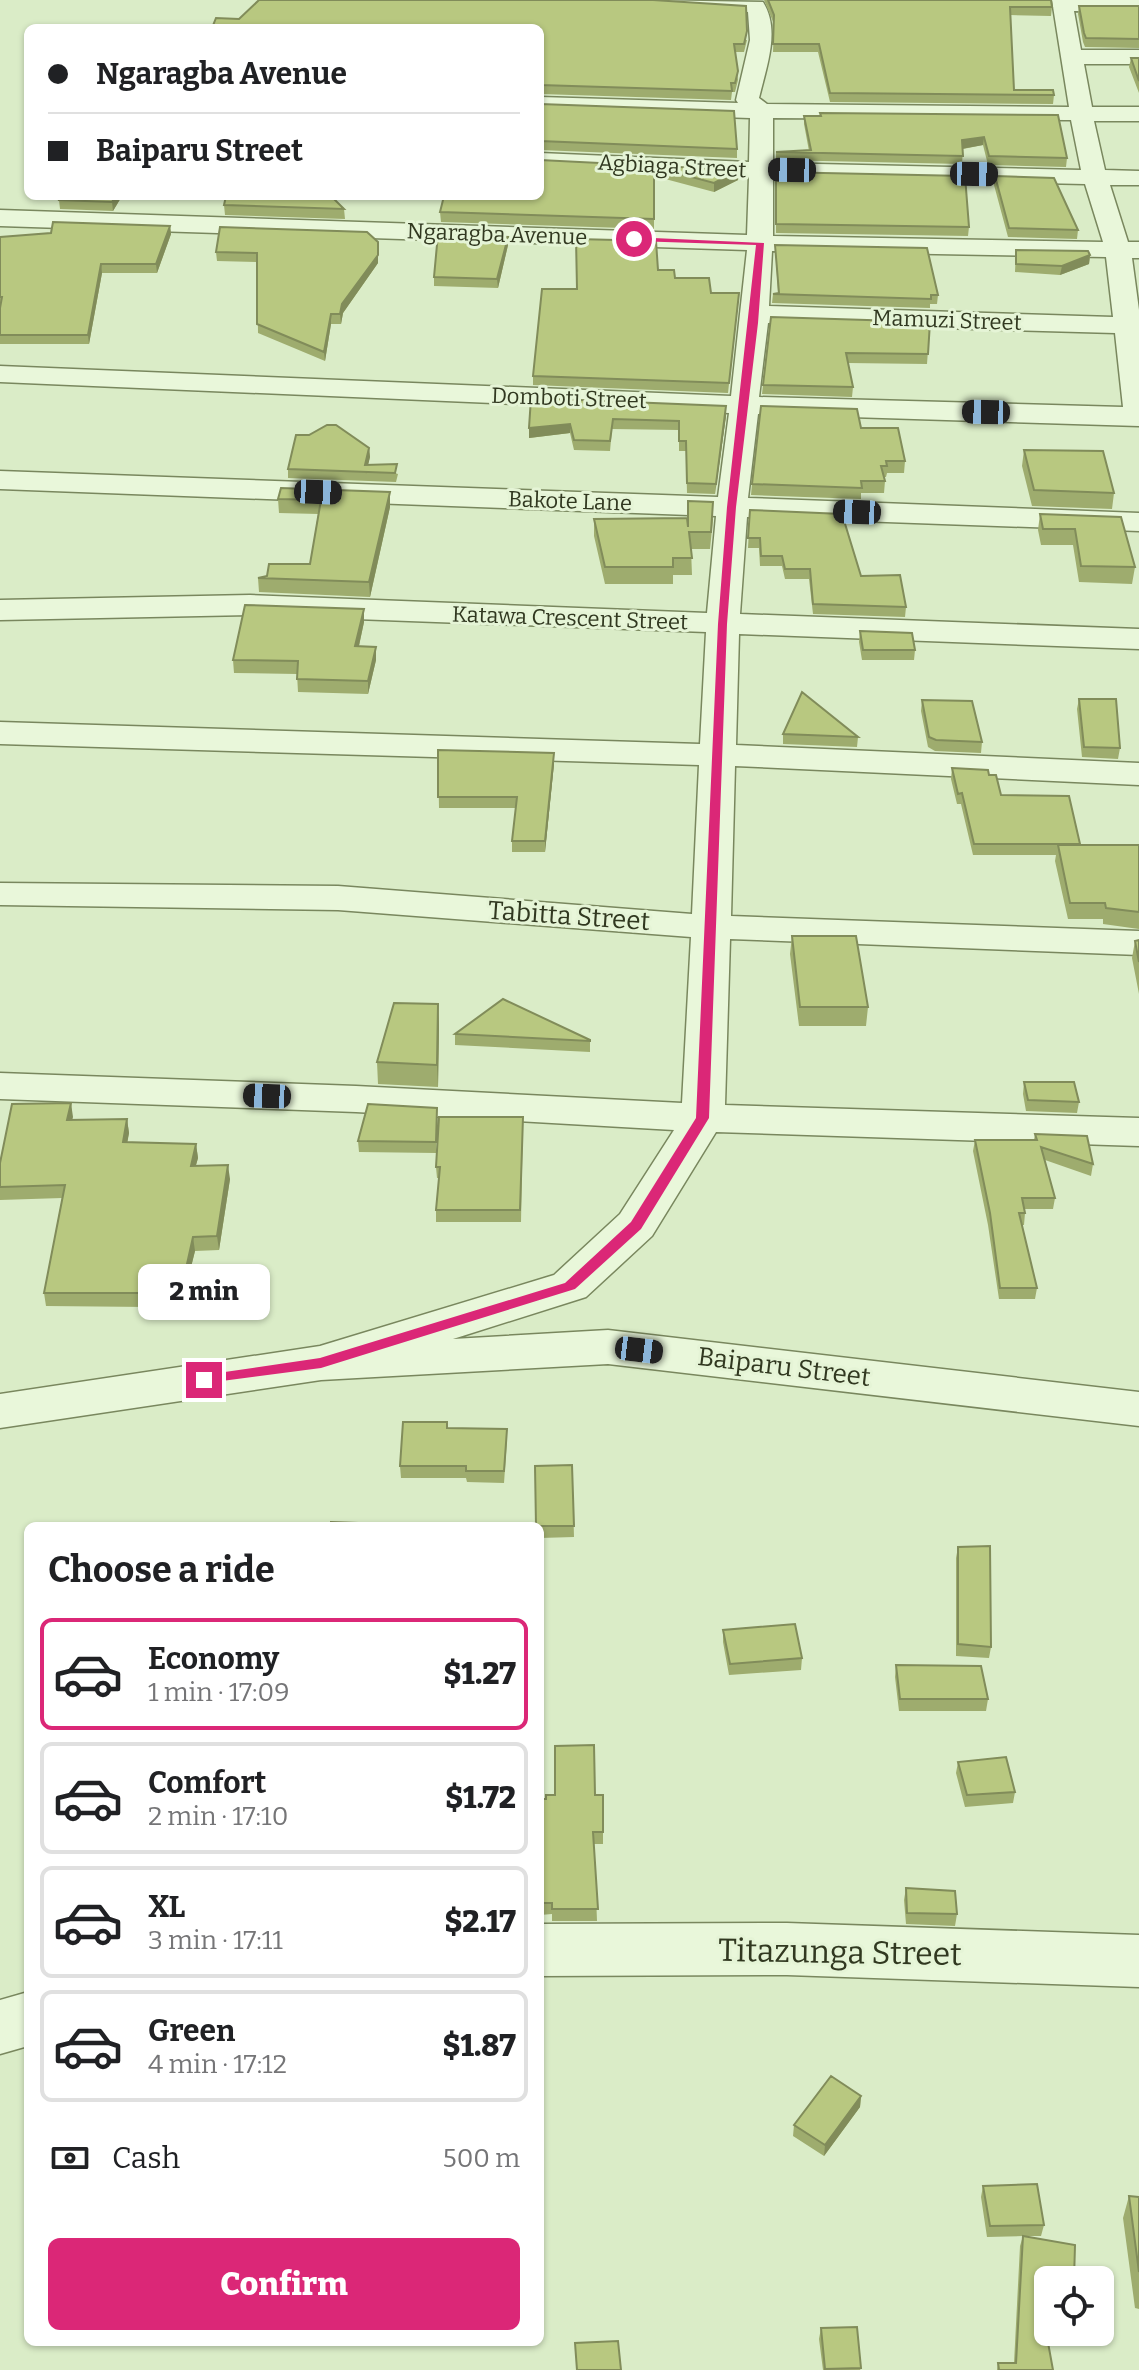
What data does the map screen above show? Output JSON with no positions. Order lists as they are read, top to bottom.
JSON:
{
  "streets": {
    "street": [
      "Agbiaga Street",
      "Ngaragba Avenue",
      "Mamuzi Street",
      "Domboti Street",
      "Bakote Lane",
      "Katawa Crescent Street",
      "Tabitta Street",
      "Baiparu Street",
      "Titazunga Street"
    ]
  },
  "page": {
    "banner": ["Ngaragba Avenue", "Baiparu Street"],
    "bubble": "2 min",
    "heading": "Choose a ride",
    "list": [
      {
        "name": "Economy",
        "note": "1 min · 17:09",
        "value": "$1.27"
      },
      {
        "name": "Comfort",
        "note": "2 min · 17:10",
        "value": "$1.72"
      },
      {
        "name": "XL",
        "note": "3 min · 17:11",
        "value": "$2.17"
      },
      {
        "name": "Green",
        "note": "4 min · 17:12",
        "value": "$1.87"
      }
    ],
    "pay": ["Cash", "500 m"],
    "buttons": "Confirm"
  }
}
